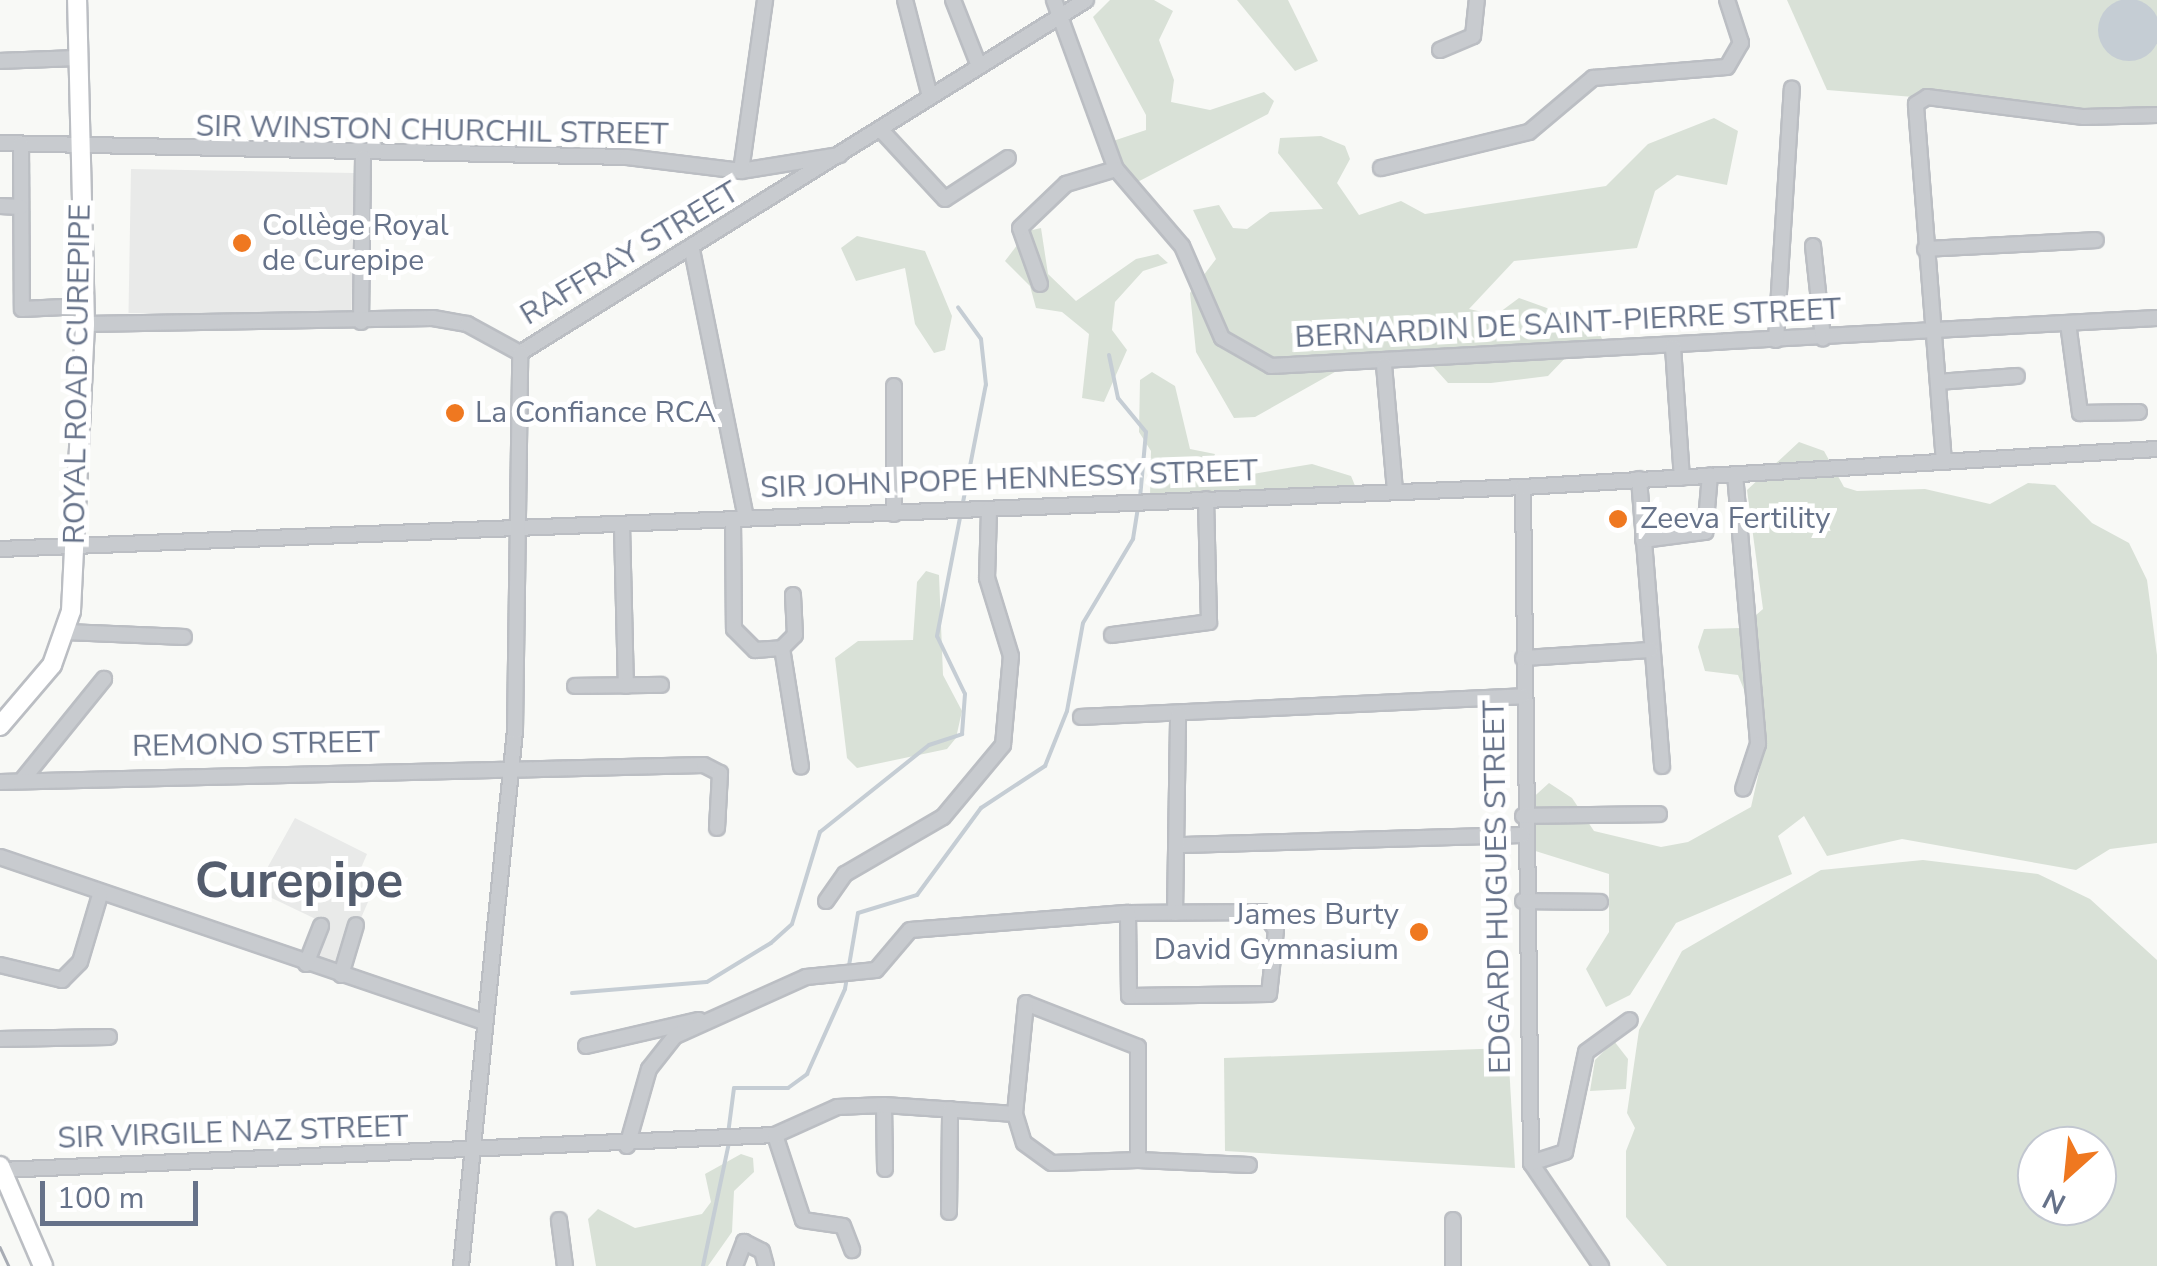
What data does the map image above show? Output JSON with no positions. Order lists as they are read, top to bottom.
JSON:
{
  "streets": {
    "main road": ["ROYAL ROAD CUREPIPE"],
    "street": [
      "SIR WINSTON CHURCHIL STREET",
      "RAFFRAY STREET",
      "BERNARDIN DE SAINT-PIERRE STREET",
      "SIR JOHN POPE HENNESSY STREET",
      "REMONO STREET",
      "EDGARD HUGUES STREET",
      "SIR VIRGILE NAZ STREET"
    ]
  },
  "crossings": [
    ["SIR WINSTON CHURCHIL STREET", "RAFFRAY STREET"],
    ["SIR WINSTON CHURCHIL STREET", "ROYAL ROAD CUREPIPE"],
    ["RAFFRAY STREET", "BERNARDIN DE SAINT-PIERRE STREET"],
    ["ROYAL ROAD CUREPIPE", "SIR JOHN POPE HENNESSY STREET"],
    ["SIR JOHN POPE HENNESSY STREET", "EDGARD HUGUES STREET"]
  ],
  "districts": ["Curepipe"],
  "places": [
    "Collège Royal de Curepipe",
    "La Confiance RCA",
    "Zeeva Fertility",
    "James Burty David Gymnasium"
  ],
  "scale_bar": "100 m",
  "north": "bottom left"
}
